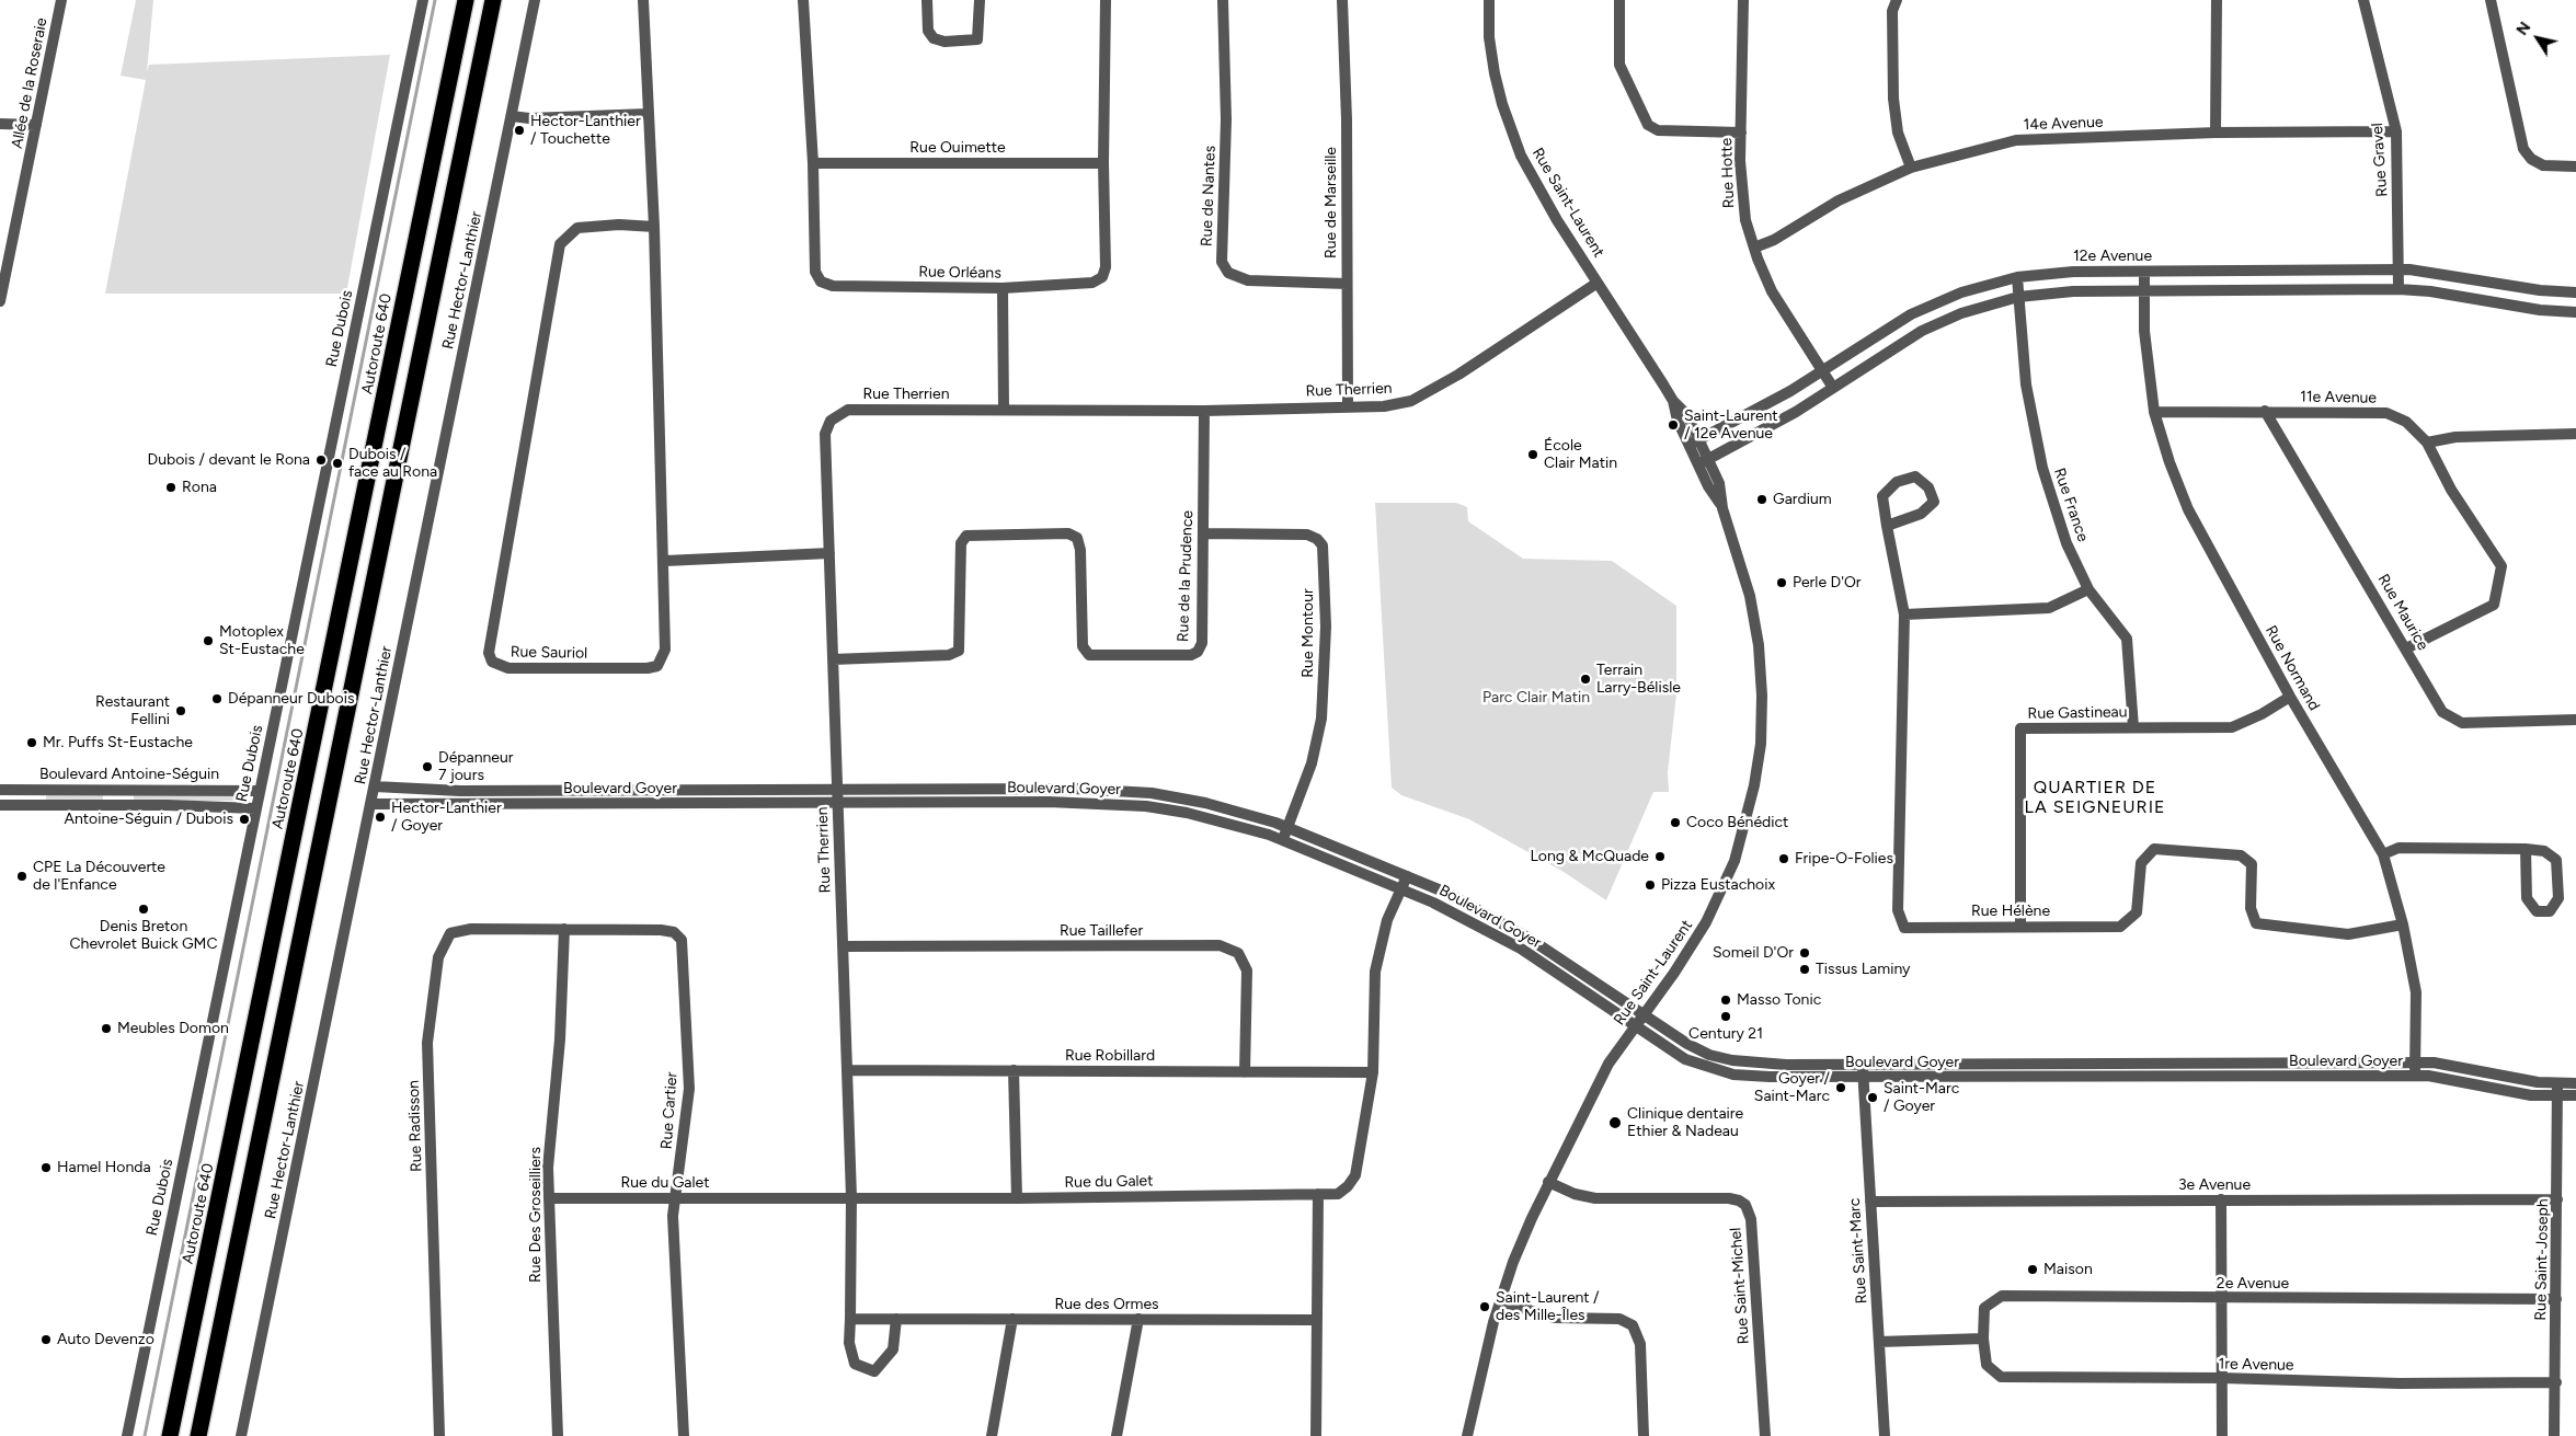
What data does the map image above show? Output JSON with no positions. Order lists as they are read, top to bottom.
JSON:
{
  "streets": {
    "highway": ["Autoroute 640"],
    "street": [
      "Allée de la Roseraie",
      "14e Avenue",
      "Rue Ouimette",
      "Rue Gravel",
      "Rue Hotte",
      "Rue de Nantes",
      "Rue de Marseille",
      "Rue Saint-Laurent",
      "12e Avenue",
      "Rue Orléans",
      "Rue Hector-Lanthier",
      "Rue Dubois",
      "Rue Therrien",
      "11e Avenue",
      "Rue France",
      "Rue de la Prudence",
      "Rue Maurice",
      "Rue Montour",
      "Rue Sauriol",
      "Rue Normand",
      "Rue Gastineau",
      "Boulevard Antoine-Séguin",
      "Boulevard Goyer",
      "Rue Hélène",
      "Rue Taillefer",
      "Rue Robillard",
      "Rue Cartier",
      "Rue Radisson",
      "Rue du Galet",
      "3e Avenue",
      "Rue Des Groseilliers",
      "Rue Saint-Marc",
      "Rue Saint-Joseph",
      "2e Avenue",
      "Rue Saint-Michel",
      "Rue des Ormes",
      "1re Avenue"
    ]
  },
  "crossings": [
    ["14e Avenue", "Rue Gravel"],
    ["14e Avenue", "Rue Hotte"],
    ["Rue Ouimette", "Rue Orléans"],
    ["Rue Gravel", "12e Avenue"],
    ["Rue Hotte", "12e Avenue"],
    ["Rue de Nantes", "Rue de Marseille"],
    ["Rue de Marseille", "Rue Therrien"],
    ["Rue Saint-Laurent", "12e Avenue"],
    ["Rue Saint-Laurent", "Rue Therrien"],
    ["Rue Saint-Laurent", "Boulevard Goyer"],
    ["Rue Saint-Laurent", "Rue Saint-Michel"],
    ["12e Avenue", "Rue France"],
    ["12e Avenue", "Rue Normand"],
    ["Rue Hector-Lanthier", "Boulevard Goyer"],
    ["Rue Dubois", "Boulevard Antoine-Séguin"],
    ["Rue Therrien", "Rue de la Prudence"],
    ["Rue Therrien", "Boulevard Goyer"],
    ["Rue Therrien", "Rue Taillefer"],
    ["Rue Therrien", "Rue Robillard"],
    ["Rue Therrien", "Rue du Galet"],
    ["11e Avenue", "Rue Maurice"],
    ["11e Avenue", "Rue Normand"],
    ["Rue France", "Rue Gastineau"],
    ["Rue de la Prudence", "Rue Montour"],
    ["Rue Montour", "Boulevard Goyer"],
    ["Rue Normand", "Rue Gastineau"],
    ["Rue Normand", "Boulevard Goyer"],
    ["Rue Normand", "Rue Hélène"],
    ["Rue Gastineau", "Rue Hélène"],
    ["Boulevard Goyer", "Rue du Galet"],
    ["Boulevard Goyer", "Rue Saint-Marc"],
    ["Boulevard Goyer", "Rue Saint-Joseph"],
    ["Rue Taillefer", "Rue Robillard"],
    ["Rue Robillard", "Rue du Galet"],
    ["Rue Cartier", "Rue Radisson"],
    ["Rue Cartier", "Rue du Galet"],
    ["Rue Cartier", "Rue Des Groseilliers"],
    ["Rue Radisson", "Rue Des Groseilliers"],
    ["Rue du Galet", "Rue Des Groseilliers"],
    ["3e Avenue", "Rue Saint-Marc"],
    ["3e Avenue", "Rue Saint-Joseph"],
    ["Rue Saint-Joseph", "2e Avenue"],
    ["Rue Saint-Joseph", "1re Avenue"],
    ["2e Avenue", "1re Avenue"]
  ],
  "districts": ["QUARTIER DE LA SEIGNEURIE"],
  "parks": ["Parc Clair Matin"],
  "places": [
    "Hector-Lanthier / Touchette",
    "Saint-Laurent / 12e Avenue",
    "École Clair Matin",
    "Dubois / devant le Rona",
    "Dubois / face au Rona",
    "Rona",
    "Gardium",
    "Perle D'Or",
    "Motoplex St-Eustache",
    "Terrain Larry-Bélisle",
    "Dépanneur Dubois",
    "Restaurant Fellini",
    "Mr. Puffs St-Eustache",
    "Dépanneur 7 jours",
    "Hector-Lanthier / Goyer",
    "Antoine-Séguin / Dubois",
    "Coco Bénédict",
    "Long & McQuade",
    "Fripe-O-Folies",
    "CPE La Découverte de l'Enfance",
    "Pizza Eustachoix",
    "Denis Breton Chevrolet Buick GMC",
    "Someil D'Or",
    "Tissus Laminy",
    "Masso Tonic",
    "Century 21",
    "Meubles Domon",
    "Goyer / Saint-Marc",
    "Saint-Marc / Goyer",
    "Clinique dentaire Ethier & Nadeau",
    "Hamel Honda",
    "Maison",
    "Saint-Laurent / des Mille-Îles",
    "Auto Devenzo"
  ],
  "north": "top left"
}
